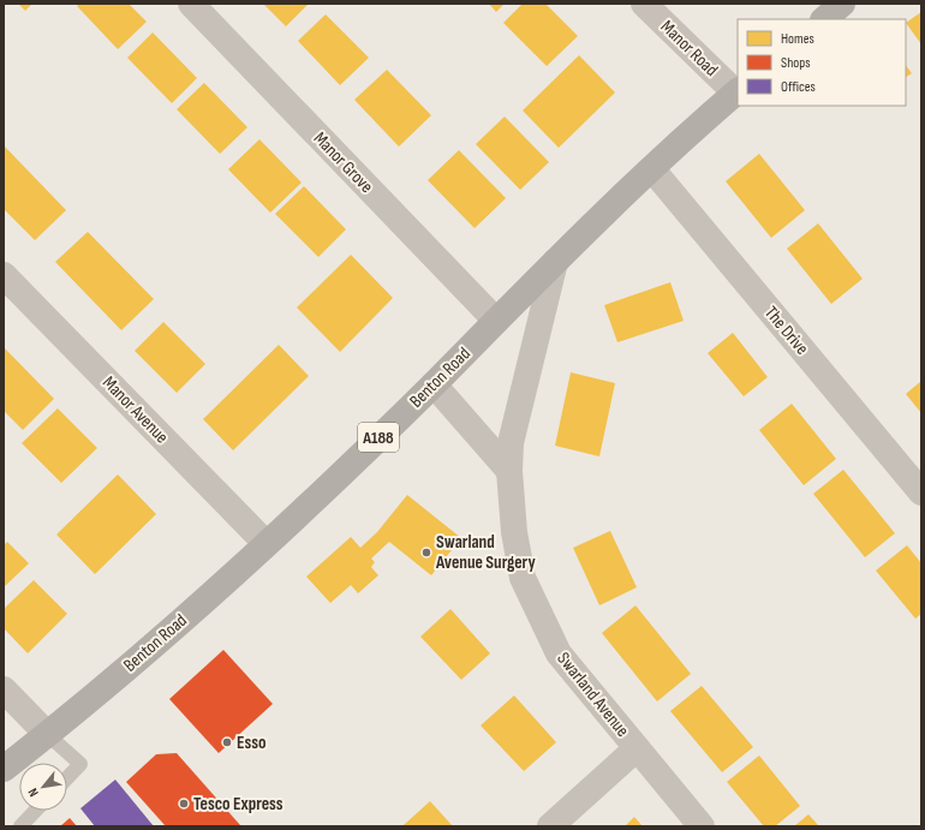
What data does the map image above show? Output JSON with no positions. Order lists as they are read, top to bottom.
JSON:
{
  "streets": {
    "main road": ["Benton Road", "A188"],
    "street": [
      "Manor Road",
      "Manor Grove",
      "The Drive",
      "Manor Avenue",
      "Swarland Avenue"
    ]
  },
  "crossings": [
    ["Manor Road", "Benton Road"],
    ["Manor Grove", "Benton Road"],
    ["The Drive", "Benton Road"],
    ["Benton Road", "Manor Avenue"],
    ["Benton Road", "Swarland Avenue"]
  ],
  "places": ["Swarland Avenue Surgery", "Esso", "Tesco Express"],
  "legend": ["Homes", "Shops", "Offices"],
  "north": "bottom left"
}
